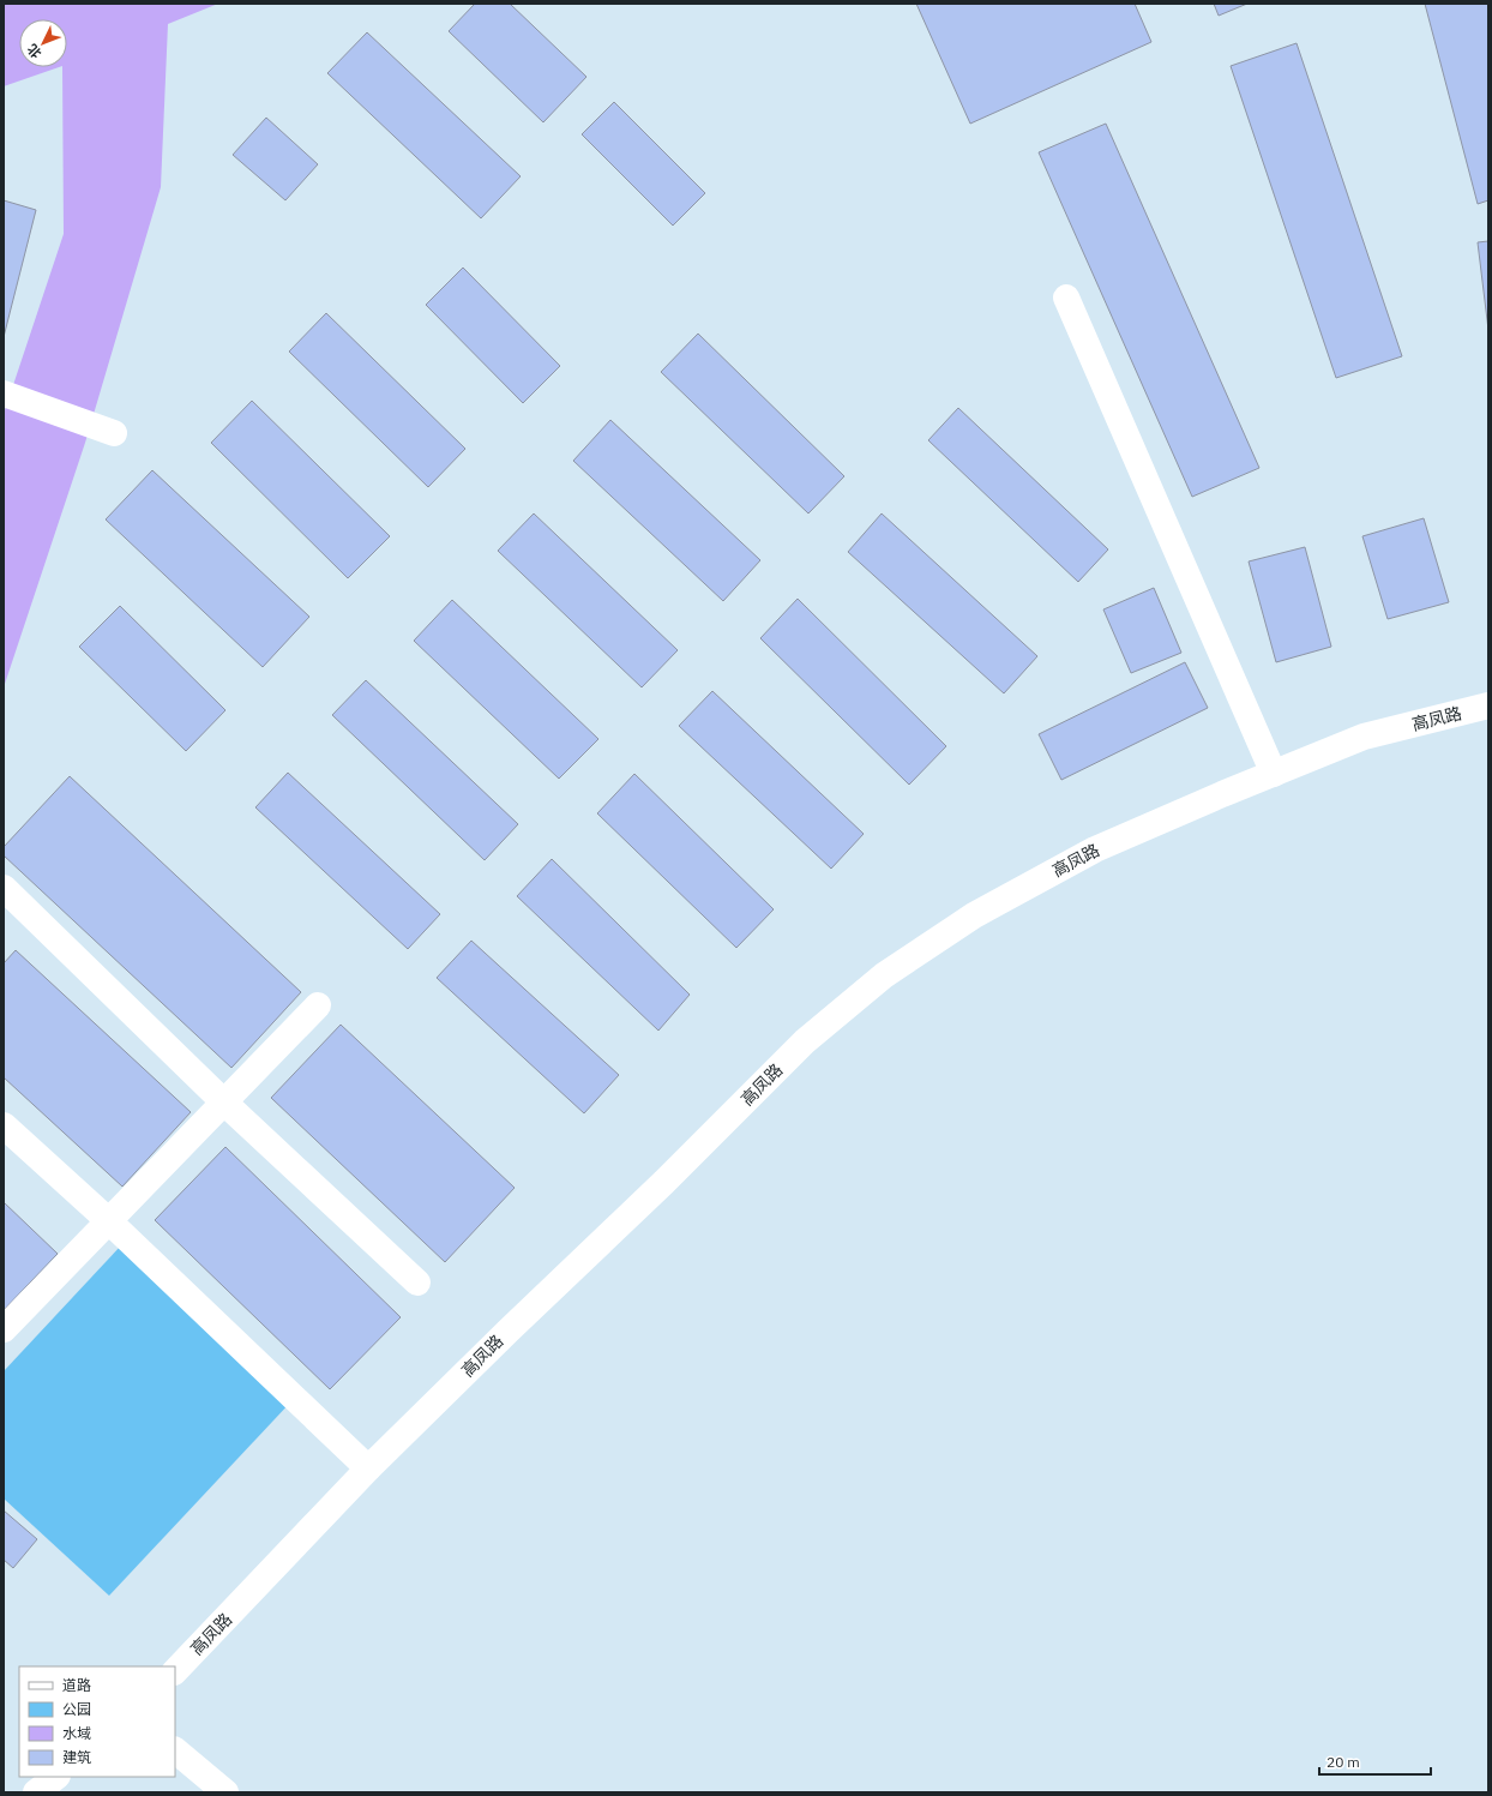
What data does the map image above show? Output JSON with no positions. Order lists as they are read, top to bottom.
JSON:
{
  "streets": {
    "street": ["高凤路"]
  },
  "legend": [
    "道路",
    "公园",
    "水域",
    "建筑"
  ],
  "scale_bar": "20 m",
  "north": "bottom left"
}
